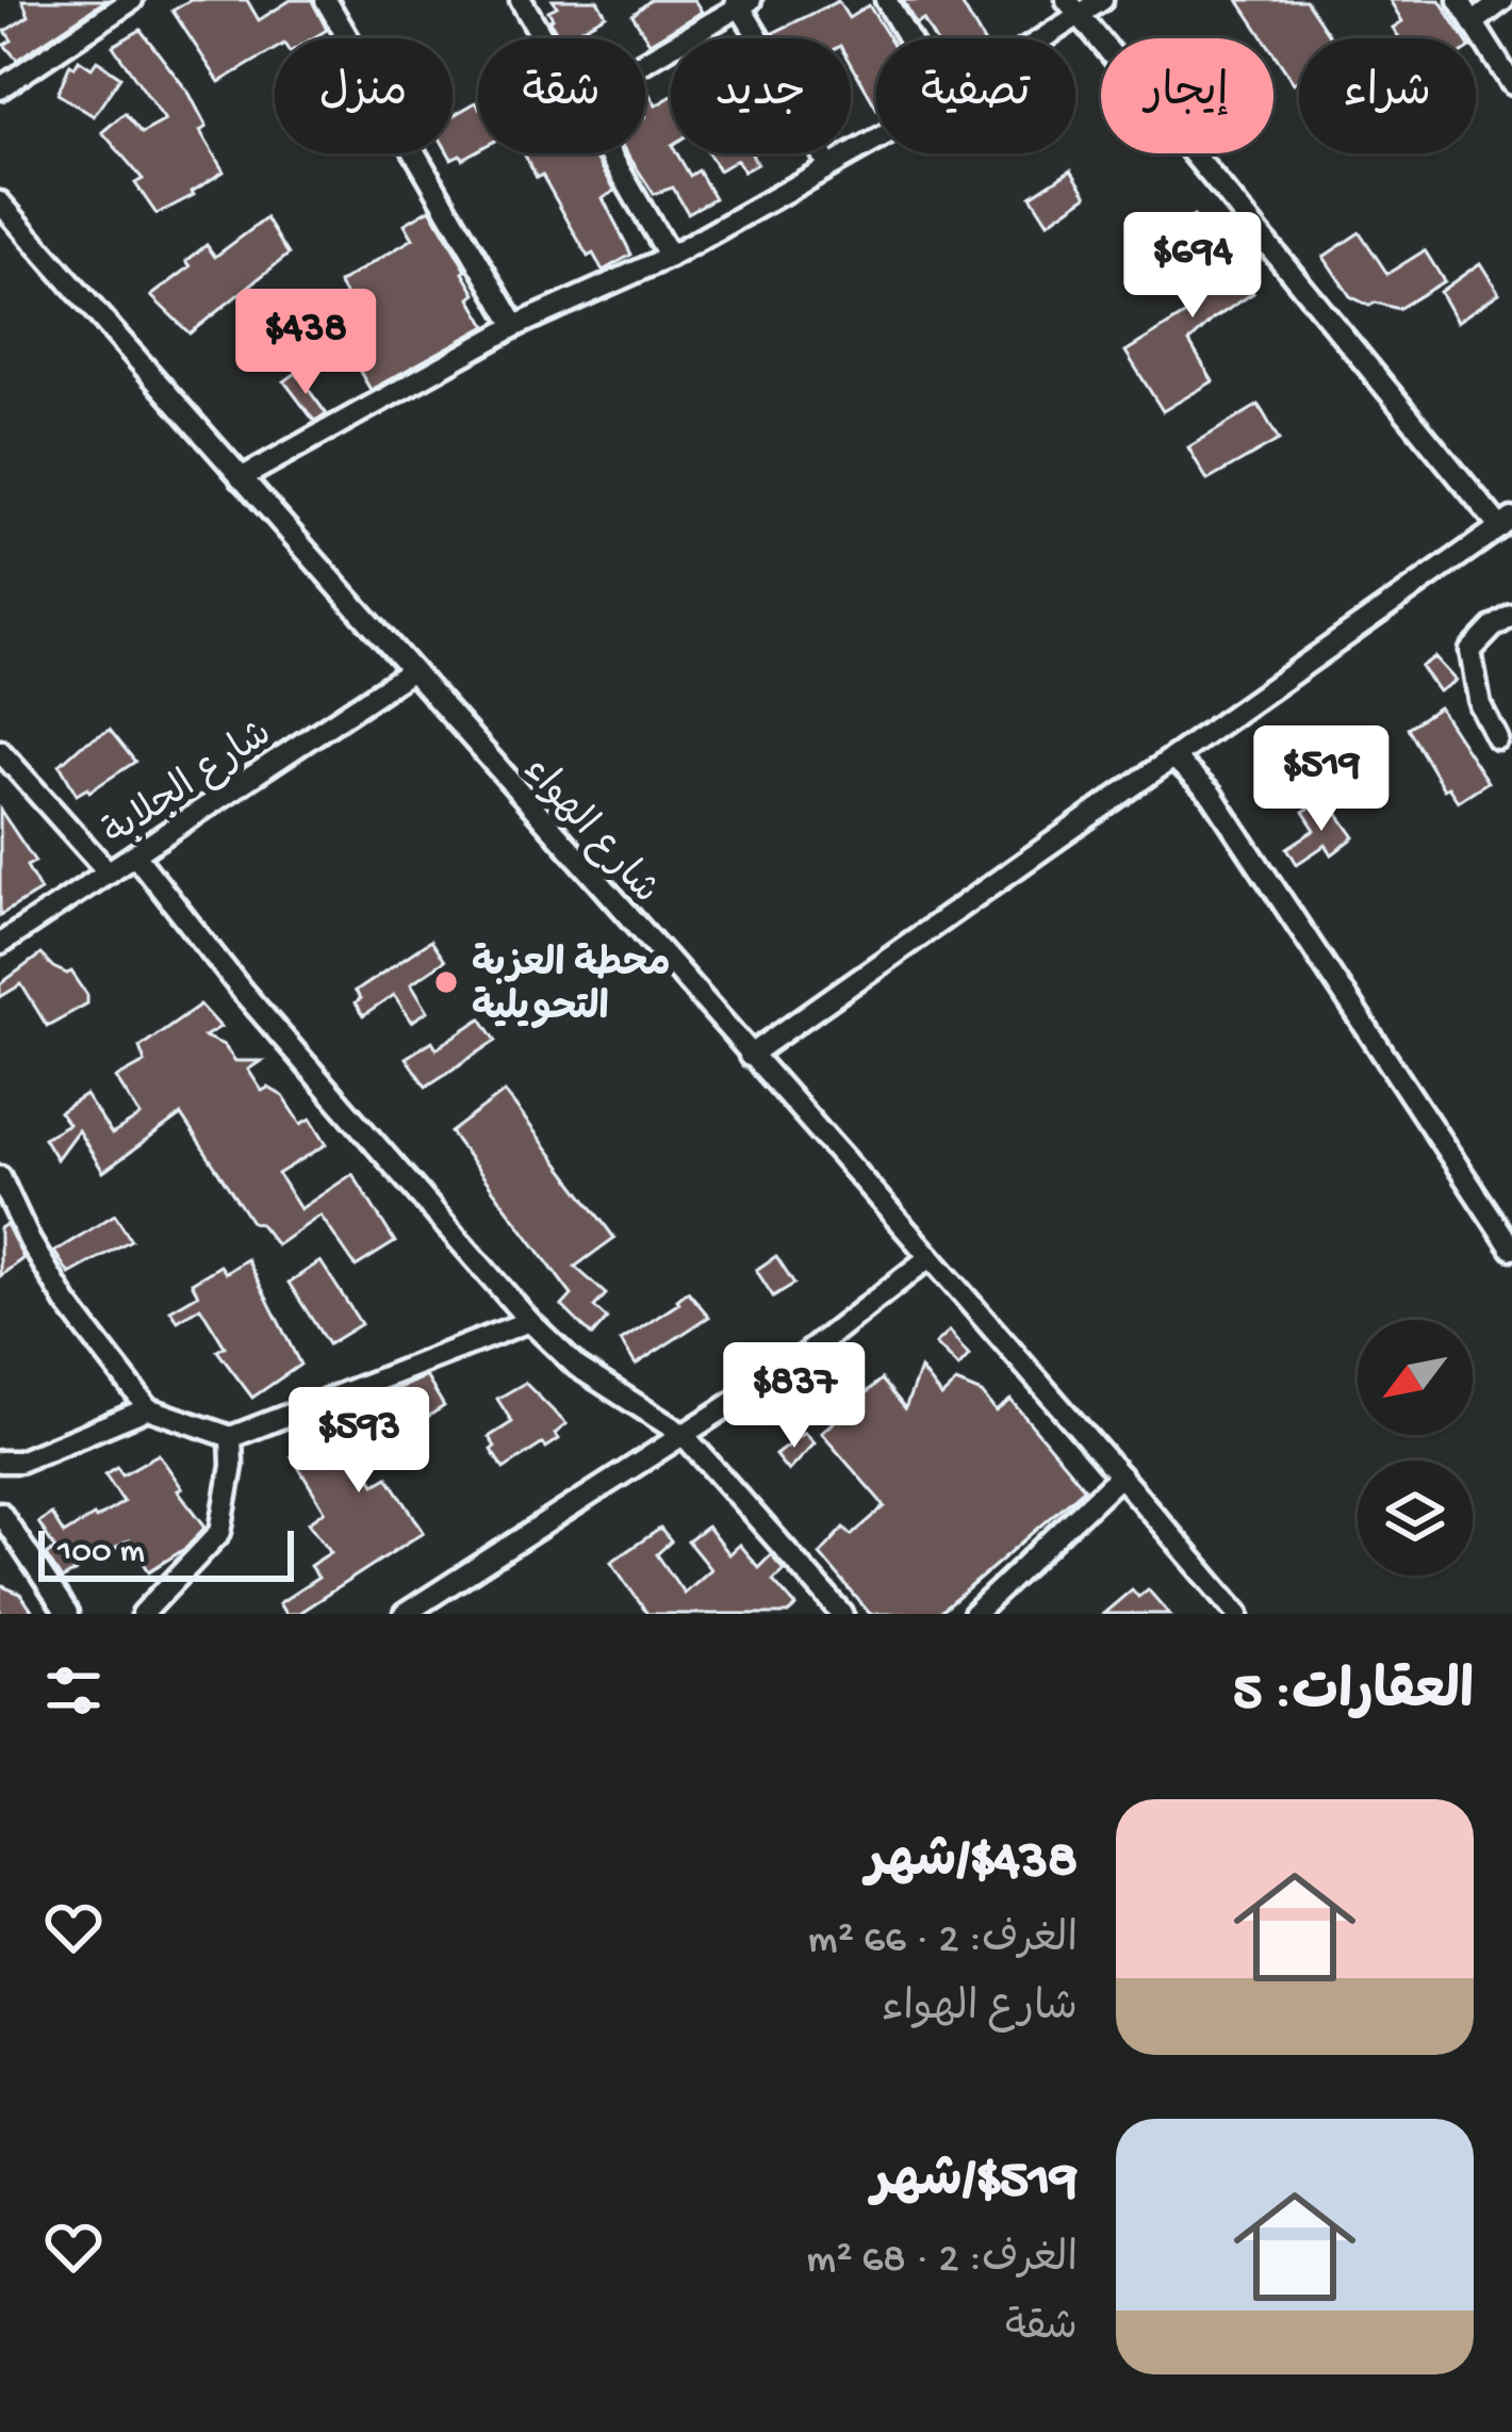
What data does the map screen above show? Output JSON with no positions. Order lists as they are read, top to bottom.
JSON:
{
  "streets": {
    "street": ["شارع الجلابة", "شارع الهواء"]
  },
  "crossings": [
    ["شارع الجلابة", "شارع الهواء"]
  ],
  "places": ["محطة العزبة التحويلية"],
  "scale_bar": "100 m",
  "north": "bottom left",
  "page": {
    "chip": [
      "شراء",
      "إيجار",
      "تصفية",
      "جديد",
      "شقة",
      "منزل"
    ],
    "price": [
      "$694",
      "$438",
      "$519",
      "$837",
      "$593"
    ],
    "scale": "100 m",
    "heading": "العقارات: 5",
    "list": [
      {
        "name": "$438/شهر",
        "note": "الغرف: 2 · 66 m² · شارع الهواء"
      },
      {
        "name": "$519/شهر",
        "note": "الغرف: 2 · 68 m² · شقة"
      }
    ]
  }
}
